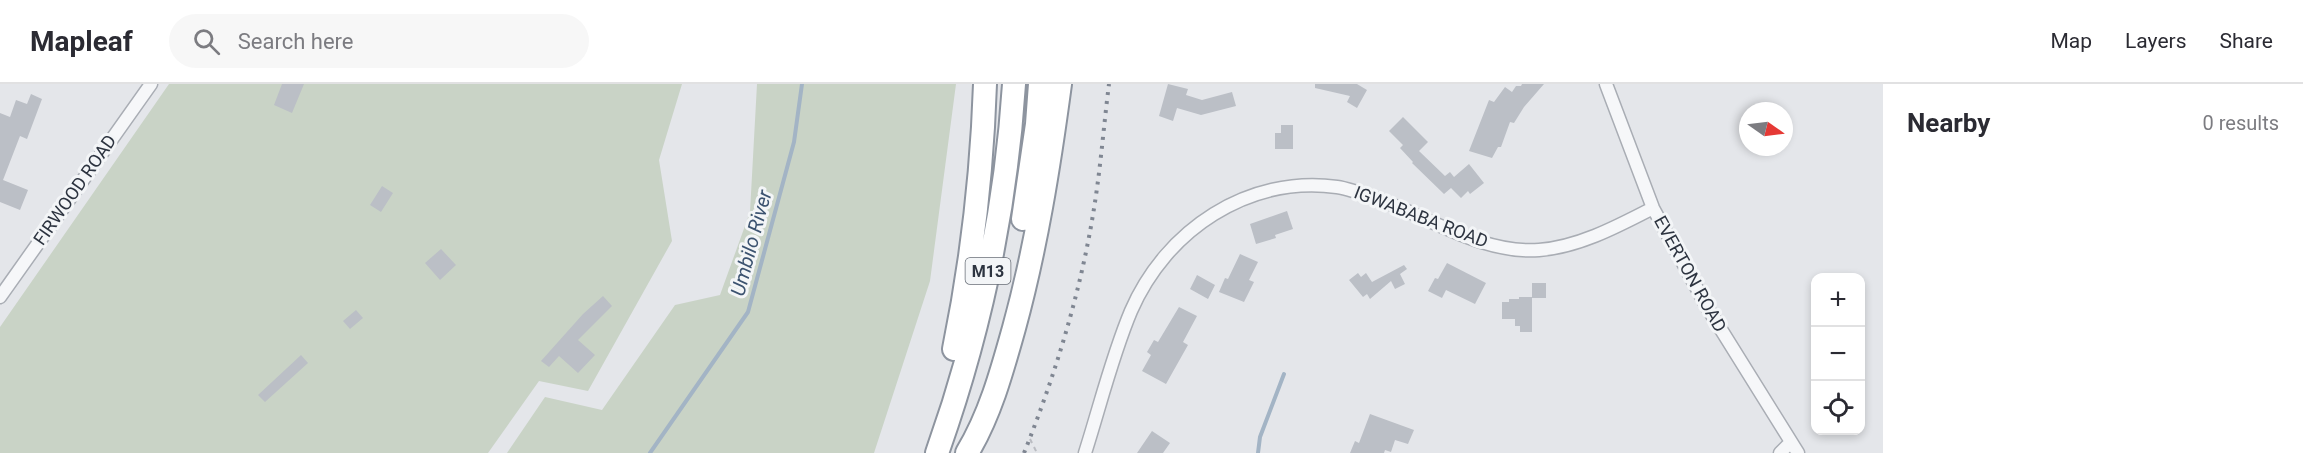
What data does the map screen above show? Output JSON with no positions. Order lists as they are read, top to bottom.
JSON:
{
  "streets": {
    "highway": ["M13"],
    "street": ["FIRWOOD ROAD", "IGWABABA ROAD", "EVERTON ROAD"]
  },
  "crossings": [
    ["IGWABABA ROAD", "EVERTON ROAD"]
  ],
  "water": ["Umbilo River"],
  "north": "right",
  "page": {
    "header": "Mapleaf",
    "search": "Search here",
    "nav": ["Map", "Layers", "Share"],
    "heading": ["Nearby", "0 results"],
    "map_buttons": ["+", "−"]
  }
}
